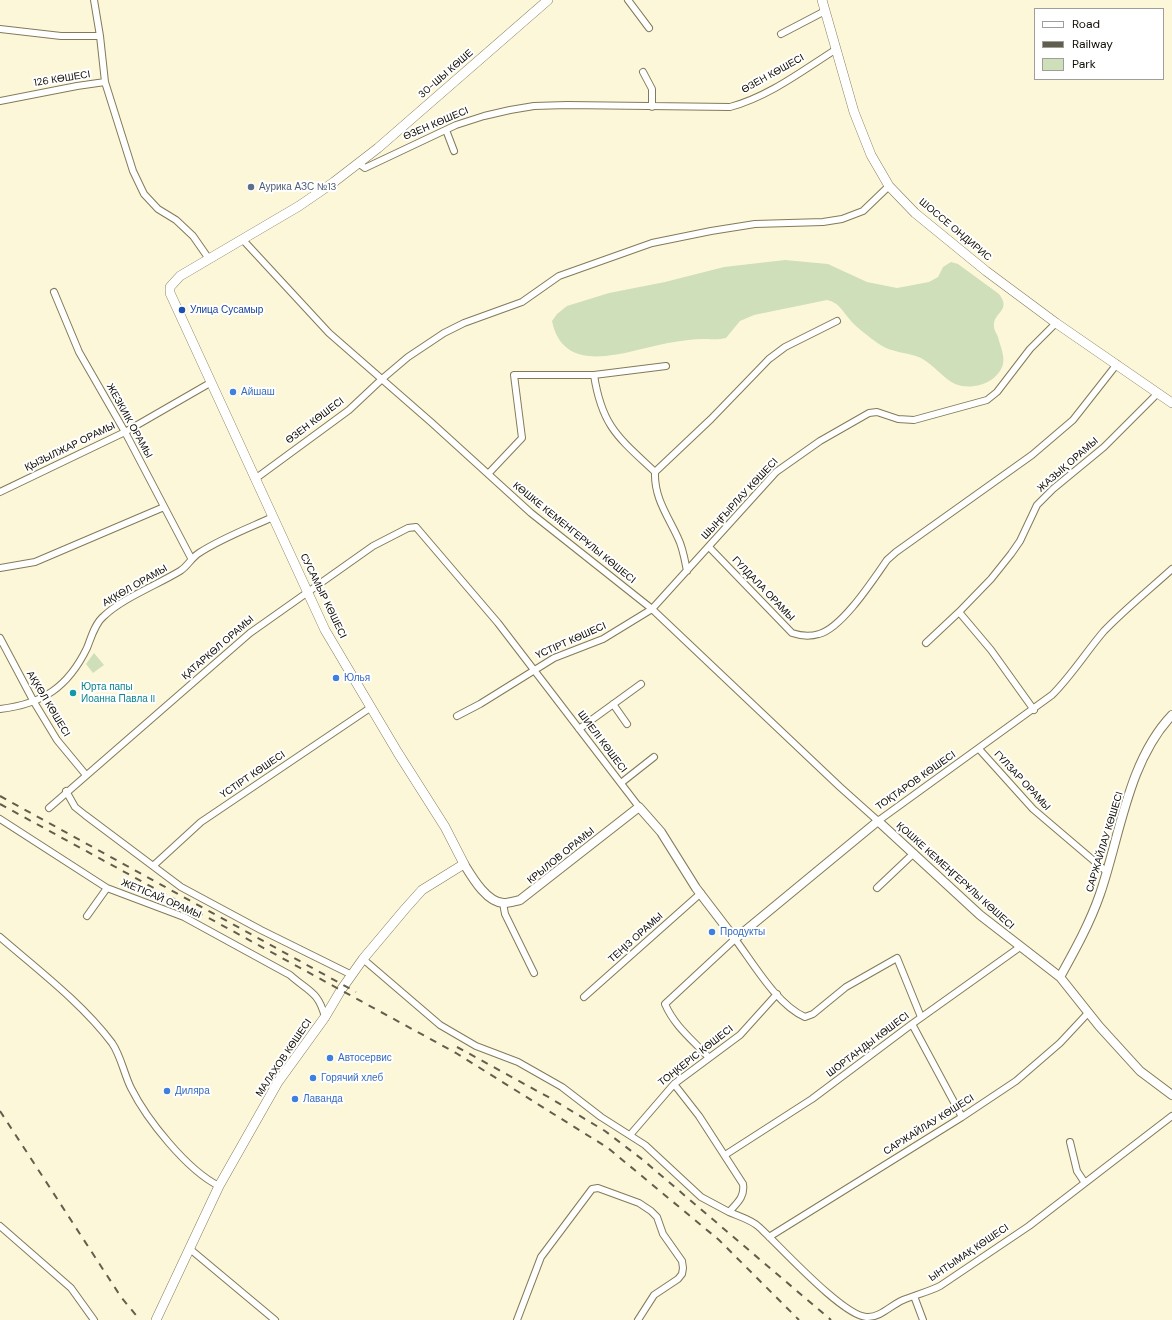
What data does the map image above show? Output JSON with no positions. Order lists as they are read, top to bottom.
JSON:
{
  "streets": {
    "main road": [
      "30-ШЫ КӨШЕ",
      "ШОССЕ ОНДИРИС",
      "СУСАМЫР КӨШЕСІ",
      "МАЛАХОВ КӨШЕСІ"
    ],
    "street": [
      "ӨЗЕН КӨШЕСІ",
      "126 КӨШЕСІ",
      "ЖЕЗКИІК ОРАМЫ",
      "ҚЫЗЫЛЖАР ОРАМЫ",
      "ЖАЗЫҚ ОРАМЫ",
      "ШЫҢҒЫРЛАУ КӨШЕСІ",
      "КӨШКЕ КЕМЕНГЕРҰЛЫ КӨШЕСІ",
      "АҚКӨЛ ОРАМЫ",
      "ГҮЛДАЛА ОРАМЫ",
      "ҮСТІРТ КӨШЕСІ",
      "ҚАТАРКӨЛ ОРАМЫ",
      "АҚКӨЛ КӨШЕСІ",
      "ШИЕЛІ КӨШЕСІ",
      "ТОҚТАРОВ КӨШЕСІ",
      "ГҮЛЗАР ОРАМЫ",
      "САРЖАЙЛАУ КӨШЕСІ",
      "КРЫЛОВ ОРАМЫ",
      "ҚОШКЕ КЕМЕҢГЕРҰЛЫ КӨШЕСІ",
      "ЖЕТІСАЙ ОРАМЫ",
      "ТЕҢІЗ ОРАМЫ",
      "ШОРТАНДЫ КӨШЕСІ",
      "ТОҢКЕРIС КӨШЕСІ",
      "ЫНТЫМАҚ КӨШЕСІ"
    ]
  },
  "crossings": [
    ["30-ШЫ КӨШЕ", "ӨЗЕН КӨШЕСІ"],
    ["ӨЗЕН КӨШЕСІ", "ШОССЕ ОНДИРИС"],
    ["ӨЗЕН КӨШЕСІ", "КӨШКЕ КЕМЕНГЕРҰЛЫ КӨШЕСІ"],
    ["ӨЗЕН КӨШЕСІ", "СУСАМЫР КӨШЕСІ"],
    ["ШОССЕ ОНДИРИС", "ЖАЗЫҚ ОРАМЫ"],
    ["ШОССЕ ОНДИРИС", "ШЫҢҒЫРЛАУ КӨШЕСІ"],
    ["ШОССЕ ОНДИРИС", "ГҮЛДАЛА ОРАМЫ"],
    ["ЖЕЗКИІК ОРАМЫ", "ҚЫЗЫЛЖАР ОРАМЫ"],
    ["ЖЕЗКИІК ОРАМЫ", "АҚКӨЛ ОРАМЫ"],
    ["ҚЫЗЫЛЖАР ОРАМЫ", "СУСАМЫР КӨШЕСІ"],
    ["ШЫҢҒЫРЛАУ КӨШЕСІ", "КӨШКЕ КЕМЕНГЕРҰЛЫ КӨШЕСІ"],
    ["ШЫҢҒЫРЛАУ КӨШЕСІ", "ГҮЛДАЛА ОРАМЫ"],
    ["ШЫҢҒЫРЛАУ КӨШЕСІ", "ҮСТІРТ КӨШЕСІ"],
    ["КӨШКЕ КЕМЕНГЕРҰЛЫ КӨШЕСІ", "ҮСТІРТ КӨШЕСІ"],
    ["КӨШКЕ КЕМЕНГЕРҰЛЫ КӨШЕСІ", "ТОҚТАРОВ КӨШЕСІ"],
    ["КӨШКЕ КЕМЕНГЕРҰЛЫ КӨШЕСІ", "ҚОШКЕ КЕМЕҢГЕРҰЛЫ КӨШЕСІ"],
    ["АҚКӨЛ ОРАМЫ", "СУСАМЫР КӨШЕСІ"],
    ["АҚКӨЛ ОРАМЫ", "АҚКӨЛ КӨШЕСІ"],
    ["СУСАМЫР КӨШЕСІ", "ҮСТІРТ КӨШЕСІ"],
    ["СУСАМЫР КӨШЕСІ", "ҚАТАРКӨЛ ОРАМЫ"],
    ["СУСАМЫР КӨШЕСІ", "КРЫЛОВ ОРАМЫ"],
    ["СУСАМЫР КӨШЕСІ", "МАЛАХОВ КӨШЕСІ"],
    ["ҮСТІРТ КӨШЕСІ", "ШИЕЛІ КӨШЕСІ"],
    ["ҚАТАРКӨЛ ОРАМЫ", "АҚКӨЛ КӨШЕСІ"],
    ["ҚАТАРКӨЛ ОРАМЫ", "ШИЕЛІ КӨШЕСІ"],
    ["ШИЕЛІ КӨШЕСІ", "ТОҚТАРОВ КӨШЕСІ"],
    ["ШИЕЛІ КӨШЕСІ", "КРЫЛОВ ОРАМЫ"],
    ["ШИЕЛІ КӨШЕСІ", "ТЕҢІЗ ОРАМЫ"],
    ["ШИЕЛІ КӨШЕСІ", "ШОРТАНДЫ КӨШЕСІ"],
    ["ШИЕЛІ КӨШЕСІ", "ТОҢКЕРIС КӨШЕСІ"],
    ["ТОҚТАРОВ КӨШЕСІ", "ГҮЛЗАР ОРАМЫ"],
    ["ТОҚТАРОВ КӨШЕСІ", "ҚОШКЕ КЕМЕҢГЕРҰЛЫ КӨШЕСІ"],
    ["ТОҚТАРОВ КӨШЕСІ", "ТОҢКЕРIС КӨШЕСІ"],
    ["ГҮЛЗАР ОРАМЫ", "САРЖАЙЛАУ КӨШЕСІ"],
    ["САРЖАЙЛАУ КӨШЕСІ", "ҚОШКЕ КЕМЕҢГЕРҰЛЫ КӨШЕСІ"],
    ["САРЖАЙЛАУ КӨШЕСІ", "ЫНТЫМАҚ КӨШЕСІ"],
    ["ҚОШКЕ КЕМЕҢГЕРҰЛЫ КӨШЕСІ", "ШОРТАНДЫ КӨШЕСІ"],
    ["ЖЕТІСАЙ ОРАМЫ", "МАЛАХОВ КӨШЕСІ"],
    ["ТОҢКЕРIС КӨШЕСІ", "ЫНТЫМАҚ КӨШЕСІ"],
    ["МАЛАХОВ КӨШЕСІ", "ЫНТЫМАҚ КӨШЕСІ"]
  ],
  "places": [
    "Аурика АЗС №13",
    "Улица Сусамыр",
    "Айшаш",
    "Юлья",
    "Юрта папы Иоанна Павла II",
    "Продукты",
    "Автосервис",
    "Горячий хлеб",
    "Диляра",
    "Лаванда"
  ],
  "legend": ["Road", "Railway", "Park"]
}
